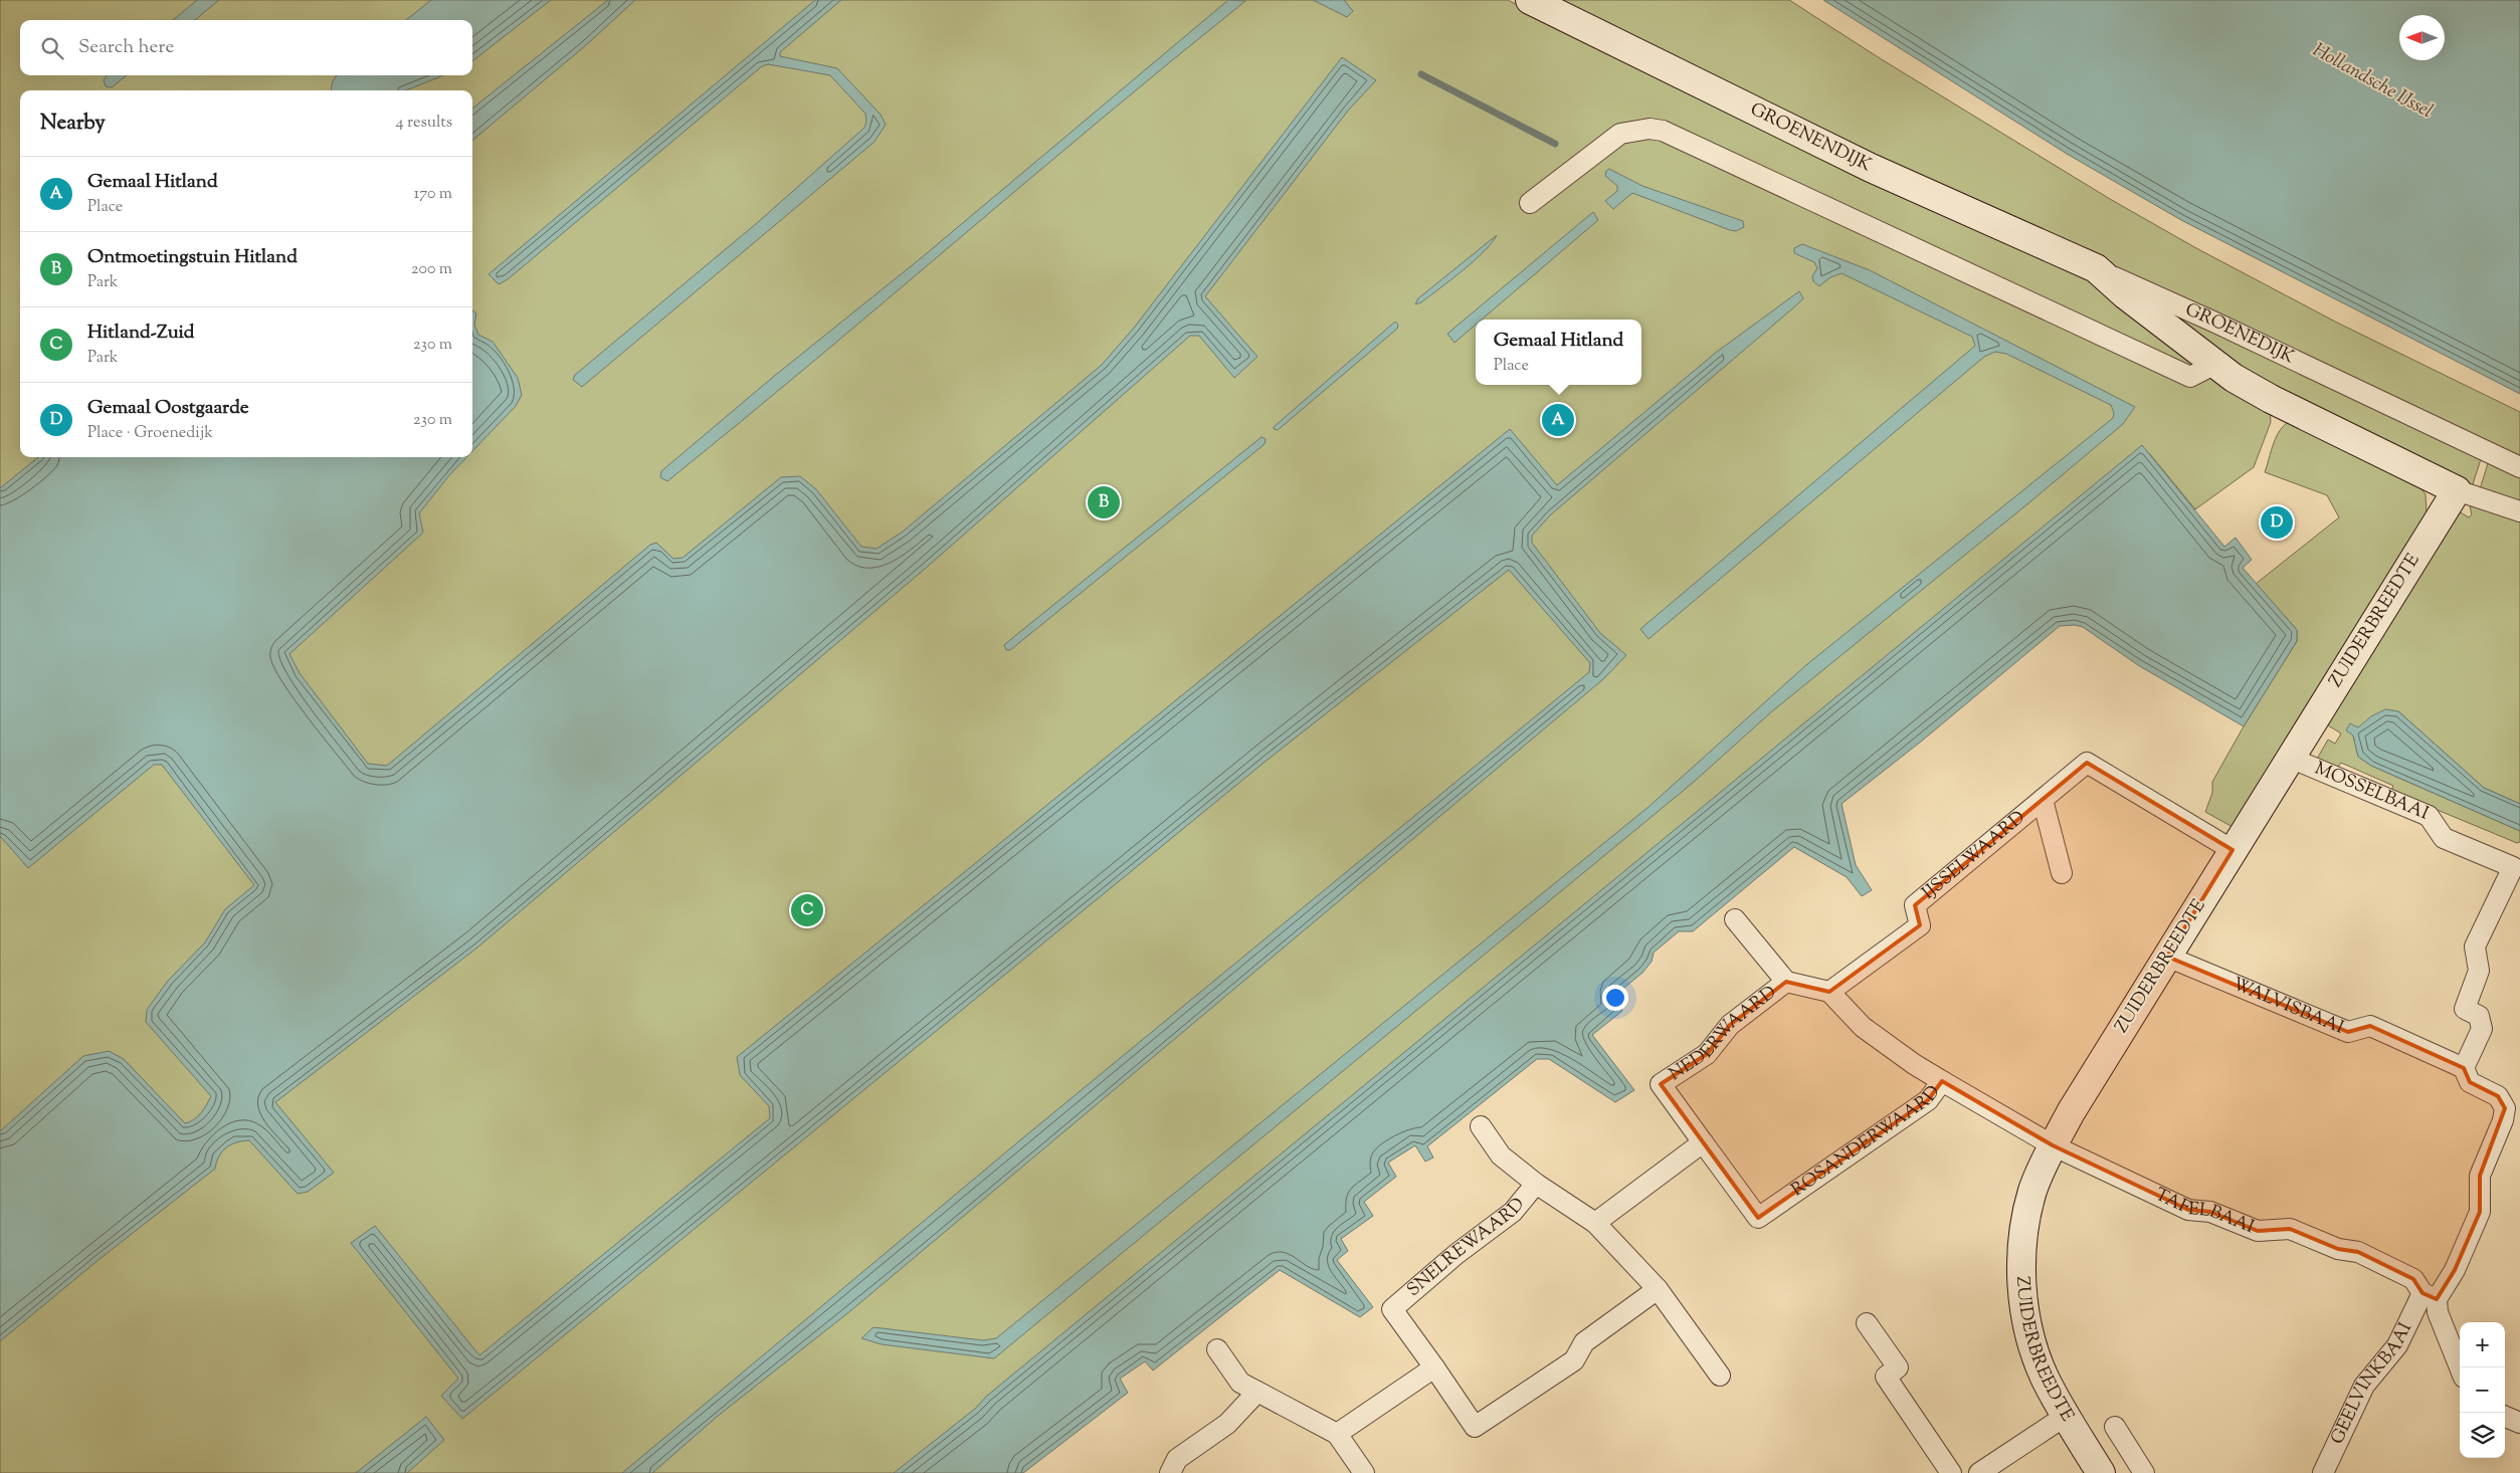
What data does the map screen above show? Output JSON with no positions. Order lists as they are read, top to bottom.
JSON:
{
  "streets": {
    "street": [
      "GROENENDIJK",
      "GROENEDIJK",
      "ZUIDERBREEDTE",
      "MOSSELBAAI",
      "IJSSELWAARD",
      "WALVISBAAI",
      "NEDERWAARD",
      "ROSANDERWAARD",
      "TAFELBAAI",
      "SNELREWAARD",
      "GEELVINKBAAI"
    ]
  },
  "crossings": [
    ["GROENENDIJK", "GROENEDIJK"],
    ["GROENEDIJK", "ZUIDERBREEDTE"],
    ["ZUIDERBREEDTE", "MOSSELBAAI"],
    ["ZUIDERBREEDTE", "IJSSELWAARD"],
    ["ZUIDERBREEDTE", "WALVISBAAI"],
    ["ZUIDERBREEDTE", "ROSANDERWAARD"],
    ["ZUIDERBREEDTE", "TAFELBAAI"],
    ["MOSSELBAAI", "WALVISBAAI"],
    ["MOSSELBAAI", "GEELVINKBAAI"],
    ["IJSSELWAARD", "NEDERWAARD"],
    ["WALVISBAAI", "GEELVINKBAAI"],
    ["NEDERWAARD", "ROSANDERWAARD"],
    ["ROSANDERWAARD", "TAFELBAAI"],
    ["TAFELBAAI", "GEELVINKBAAI"]
  ],
  "water": ["Hollandsche IJssel"],
  "north": "left",
  "page": {
    "search": "Search here",
    "heading": ["Nearby", "4 results"],
    "list": [
      {
        "mark": "A",
        "name": "Gemaal Hitland",
        "note": "Place",
        "value": "170 m"
      },
      {
        "mark": "B",
        "name": "Ontmoetingstuin Hitland",
        "note": "Park",
        "value": "200 m"
      },
      {
        "mark": "C",
        "name": "Hitland-Zuid",
        "note": "Park",
        "value": "230 m"
      },
      {
        "mark": "D",
        "name": "Gemaal Oostgaarde",
        "note": "Place · Groenedijk",
        "value": "230 m"
      }
    ],
    "popup": ["Gemaal Hitland", "Place"],
    "pins": [
      "A",
      "B",
      "D",
      "C"
    ],
    "map_buttons": ["+", "−"]
  }
}
